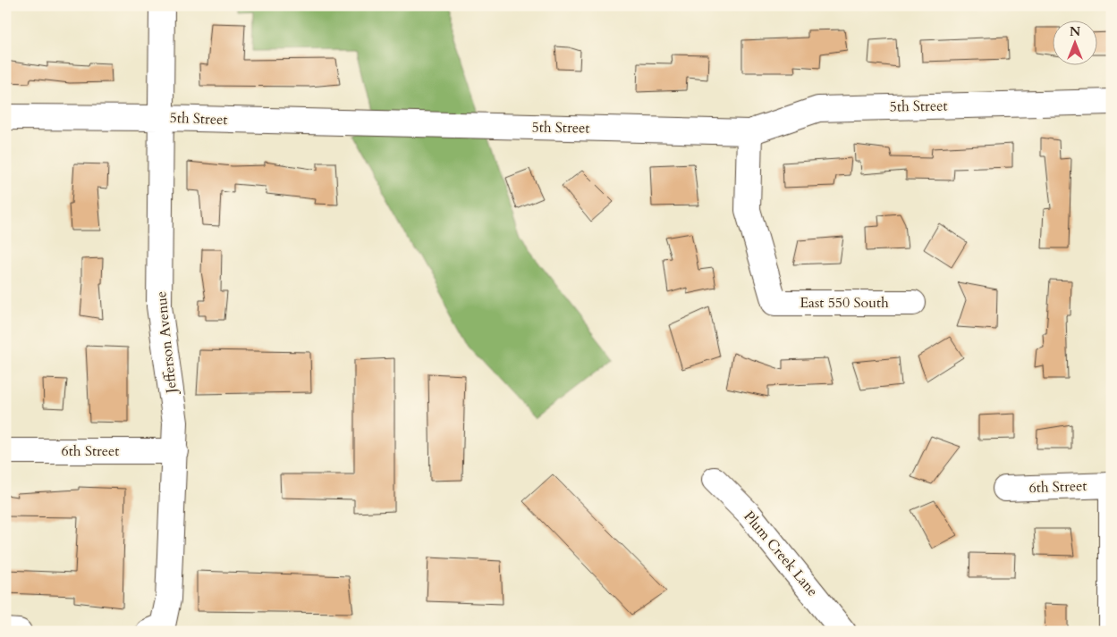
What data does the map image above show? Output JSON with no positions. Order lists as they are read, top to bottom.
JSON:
{
  "streets": {
    "street": [
      "5th Street",
      "East 550 South",
      "Jefferson Avenue",
      "6th Street",
      "Plum Creek Lane"
    ]
  },
  "crossings": [
    ["5th Street", "East 550 South"],
    ["5th Street", "Jefferson Avenue"],
    ["Jefferson Avenue", "6th Street"]
  ],
  "north": "top"
}
